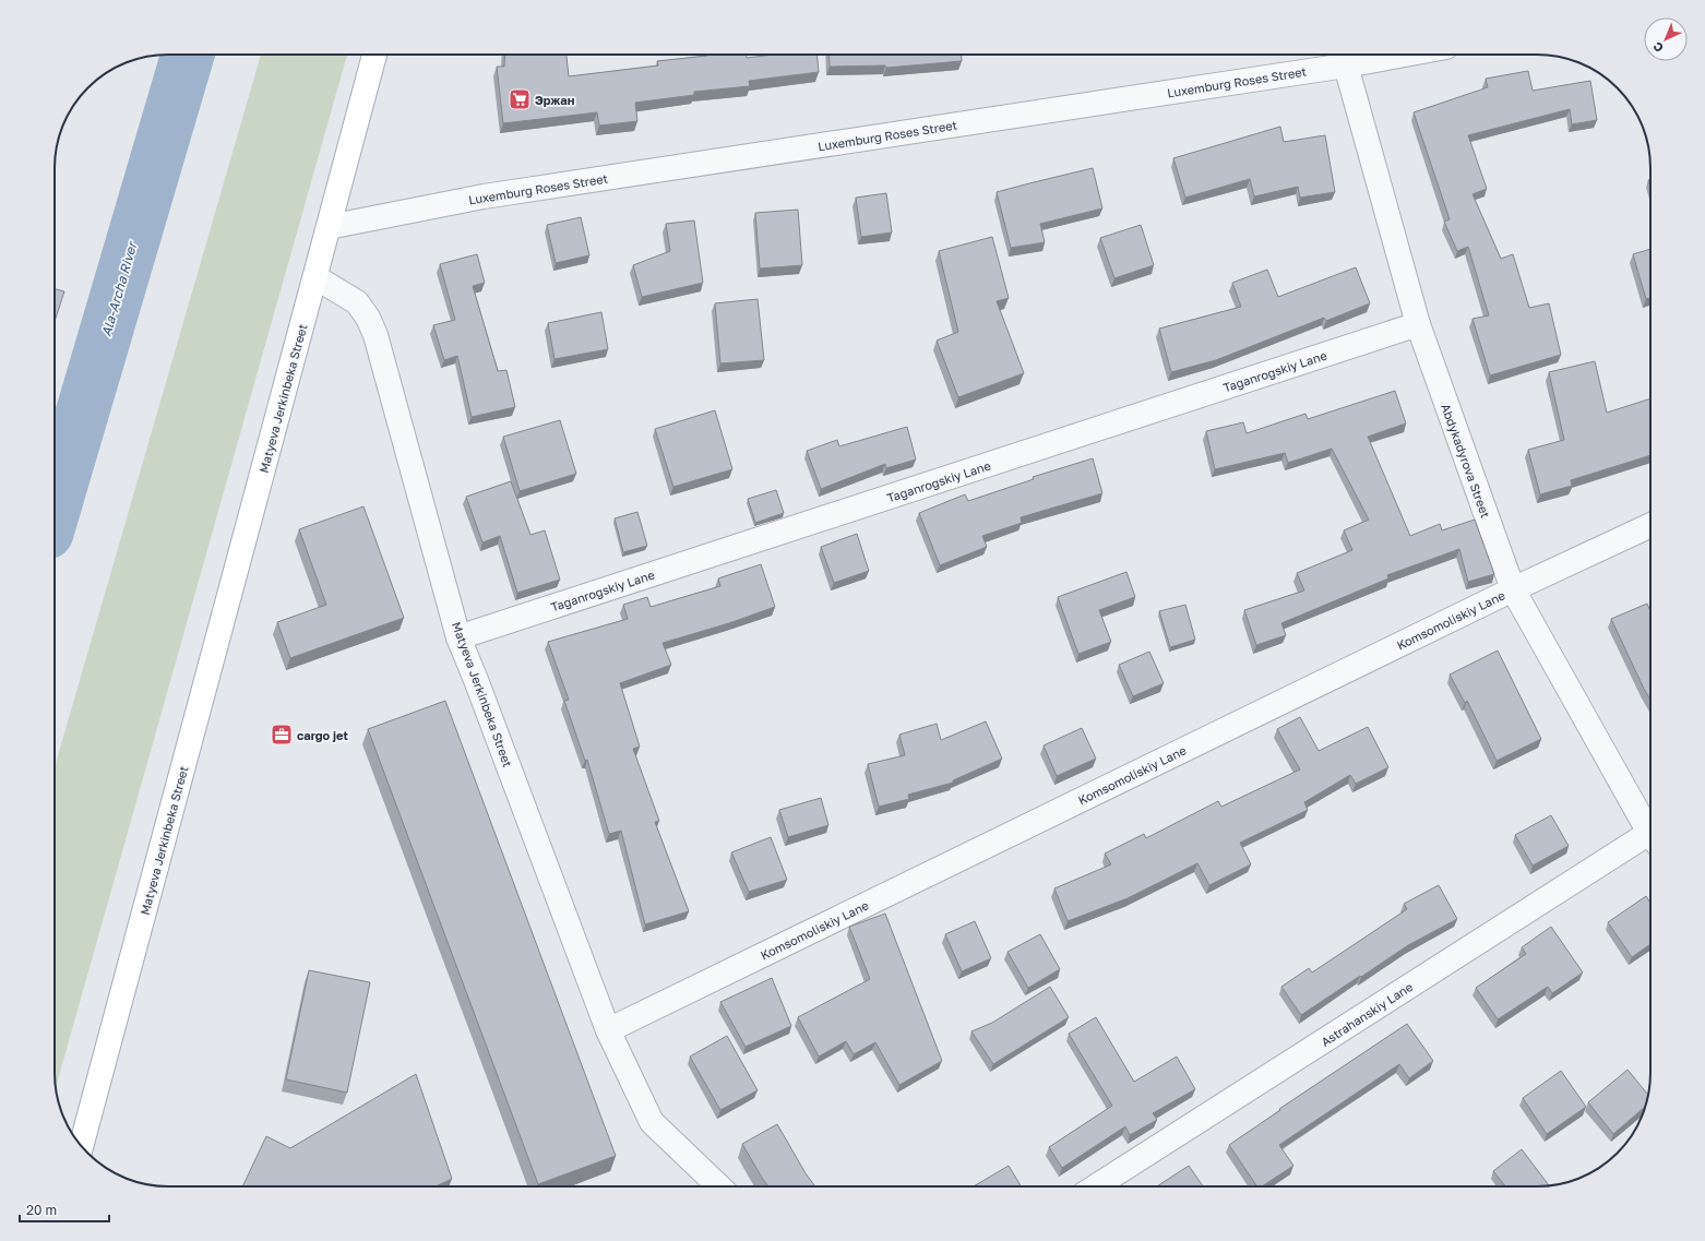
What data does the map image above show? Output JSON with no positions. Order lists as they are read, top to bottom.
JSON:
{
  "streets": {
    "main road": ["Matyeva Jerkinbeka Street"],
    "street": [
      "Luxemburg Roses Street",
      "Taganrogskiy Lane",
      "Abdykadyrova Street",
      "Komsomoliskiy Lane",
      "Astrahanskiy Lane"
    ]
  },
  "crossings": [
    ["Luxemburg Roses Street", "Matyeva Jerkinbeka Street"],
    ["Luxemburg Roses Street", "Abdykadyrova Street"],
    ["Taganrogskiy Lane", "Matyeva Jerkinbeka Street"],
    ["Taganrogskiy Lane", "Abdykadyrova Street"],
    ["Matyeva Jerkinbeka Street", "Komsomoliskiy Lane"],
    ["Abdykadyrova Street", "Komsomoliskiy Lane"]
  ],
  "water": ["Ala-Archa River"],
  "places": {
    "supermarket": ["Эржан"],
    "office": ["cargo jet"]
  },
  "scale_bar": "20 m",
  "north": "bottom left"
}
